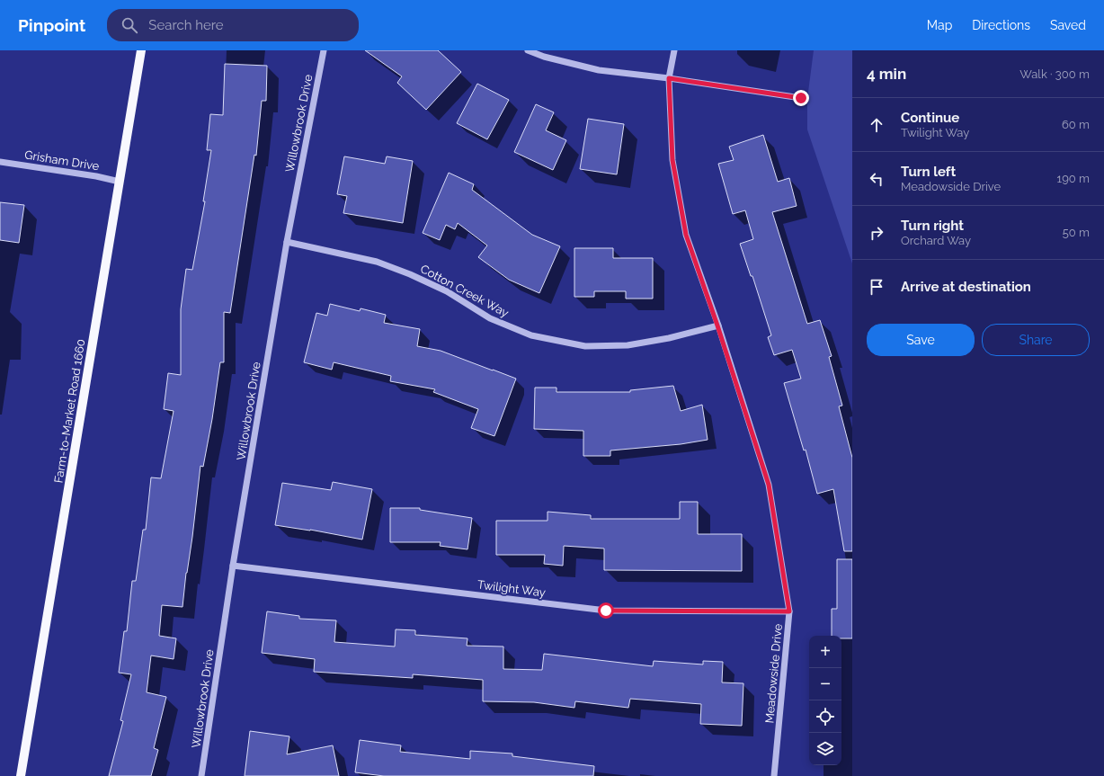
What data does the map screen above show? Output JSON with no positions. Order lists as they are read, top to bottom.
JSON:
{
  "streets": {
    "main road": ["Farm-to-Market Road 1660"],
    "street": [
      "Willowbrook Drive",
      "Grisham Drive",
      "Cotton Creek Way",
      "Twilight Way",
      "Meadowside Drive"
    ]
  },
  "crossings": [
    ["Willowbrook Drive", "Cotton Creek Way"],
    ["Willowbrook Drive", "Twilight Way"],
    ["Grisham Drive", "Farm-to-Market Road 1660"],
    ["Cotton Creek Way", "Meadowside Drive"],
    ["Twilight Way", "Meadowside Drive"]
  ],
  "page": {
    "header": "Pinpoint",
    "search": "Search here",
    "nav": ["Map", "Directions", "Saved"],
    "heading": ["4 min", "Walk · 300 m"],
    "list": [
      ["Continue", "Twilight Way", "60 m"],
      ["Turn left", "Meadowside Drive", "190 m"],
      ["Turn right", "Orchard Way", "50 m"],
      "Arrive at destination"
    ],
    "buttons": ["Save", "Share"],
    "map_buttons": ["+", "−"]
  }
}
